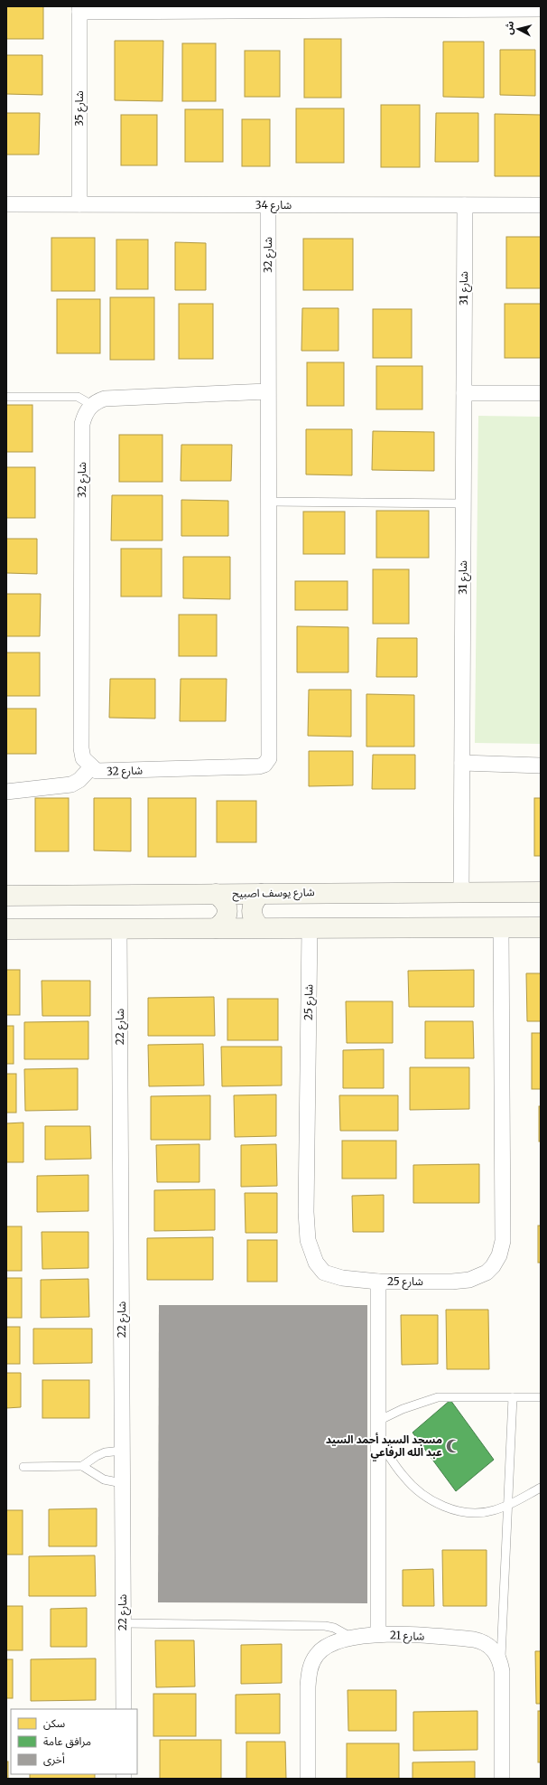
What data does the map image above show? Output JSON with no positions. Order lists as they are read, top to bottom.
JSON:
{
  "streets": {
    "street": [
      "شارع 35",
      "شارع 34",
      "شارع 32",
      "شارع 31",
      "شارع يوسف اصبيح",
      "شارع 25",
      "شارع 22",
      "شارع 21"
    ]
  },
  "crossings": [
    ["شارع 35", "شارع 34"],
    ["شارع 34", "شارع 32"],
    ["شارع 34", "شارع 31"],
    ["شارع 31", "شارع يوسف اصبيح"]
  ],
  "places": {
    "mosque": ["مسجد السيد أحمد السيد عبد الله الرفاعي"]
  },
  "legend": ["سكن", "مرافق عامة", "أخرى"],
  "north": "left"
}
